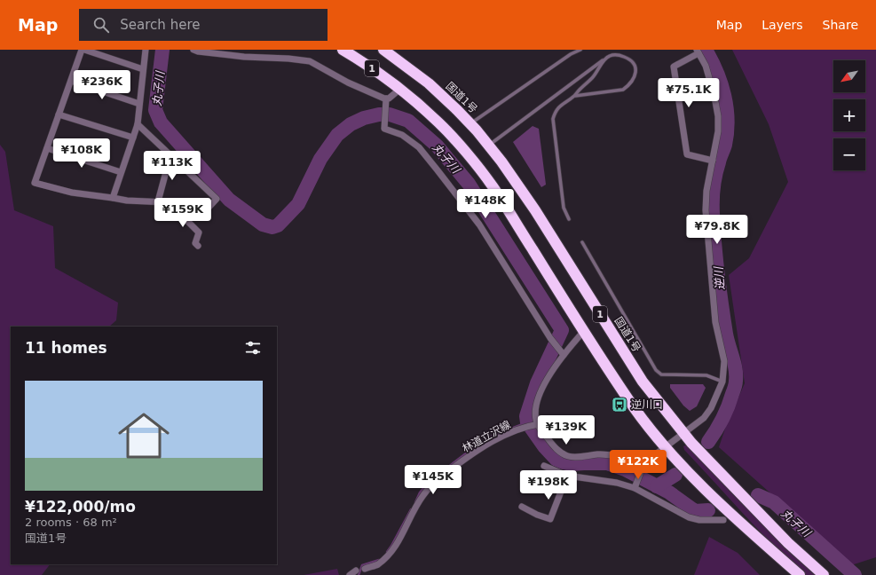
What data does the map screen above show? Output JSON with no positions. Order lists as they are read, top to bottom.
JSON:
{
  "streets": {
    "highway": ["1", "国道1号"],
    "street": ["林道立沢線"]
  },
  "water": ["丸子川", "逆川"],
  "places": {
    "bus stop": ["逆川口"]
  },
  "north": "bottom left",
  "page": {
    "header": "Map",
    "search": "Search here",
    "nav": ["Map", "Layers", "Share"],
    "map_buttons": ["+", "−"],
    "price": [
      "¥236K",
      "¥75.1K",
      "¥108K",
      "¥113K",
      "¥148K",
      "¥159K",
      "¥79.8K",
      "¥139K",
      "¥122K",
      "¥145K",
      "¥198K"
    ],
    "heading": "11 homes",
    "list": [
      {
        "name": "¥122,000/mo",
        "note": "2 rooms · 68 m² · 国道1号"
      }
    ]
  }
}
